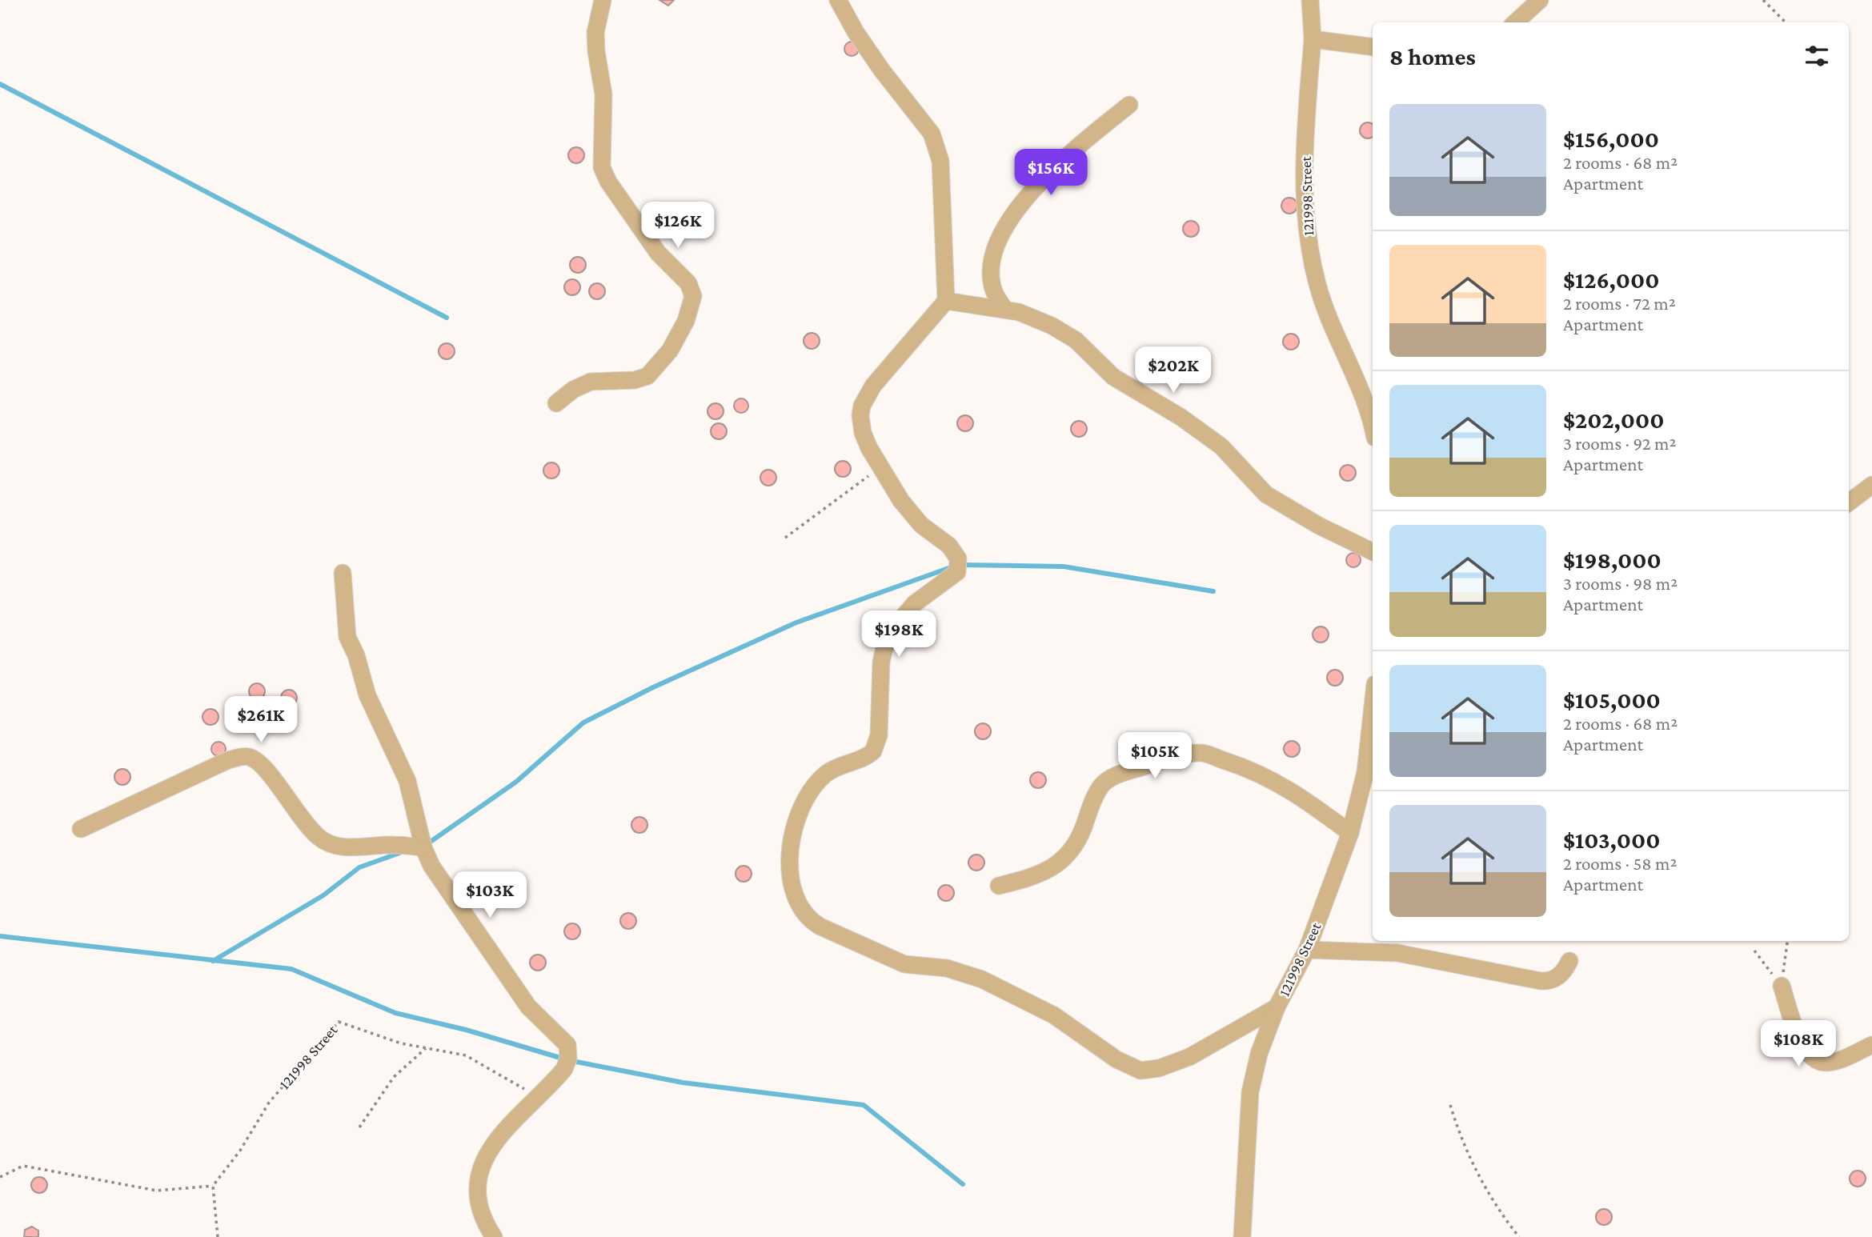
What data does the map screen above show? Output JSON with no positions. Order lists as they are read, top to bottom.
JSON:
{
  "streets": {
    "street": ["121998 Street"]
  },
  "page": {
    "heading": "8 homes",
    "list": [
      {
        "name": "$156,000",
        "note": "2 rooms · 68 m² · Apartment"
      },
      {
        "name": "$126,000",
        "note": "2 rooms · 72 m² · Apartment"
      },
      {
        "name": "$202,000",
        "note": "3 rooms · 92 m² · Apartment"
      },
      {
        "name": "$198,000",
        "note": "3 rooms · 98 m² · Apartment"
      },
      {
        "name": "$105,000",
        "note": "2 rooms · 68 m² · Apartment"
      },
      {
        "name": "$103,000",
        "note": "2 rooms · 58 m² · Apartment"
      }
    ],
    "price": [
      "$156K",
      "$126K",
      "$202K",
      "$198K",
      "$261K",
      "$105K",
      "$103K",
      "$108K"
    ]
  }
}
